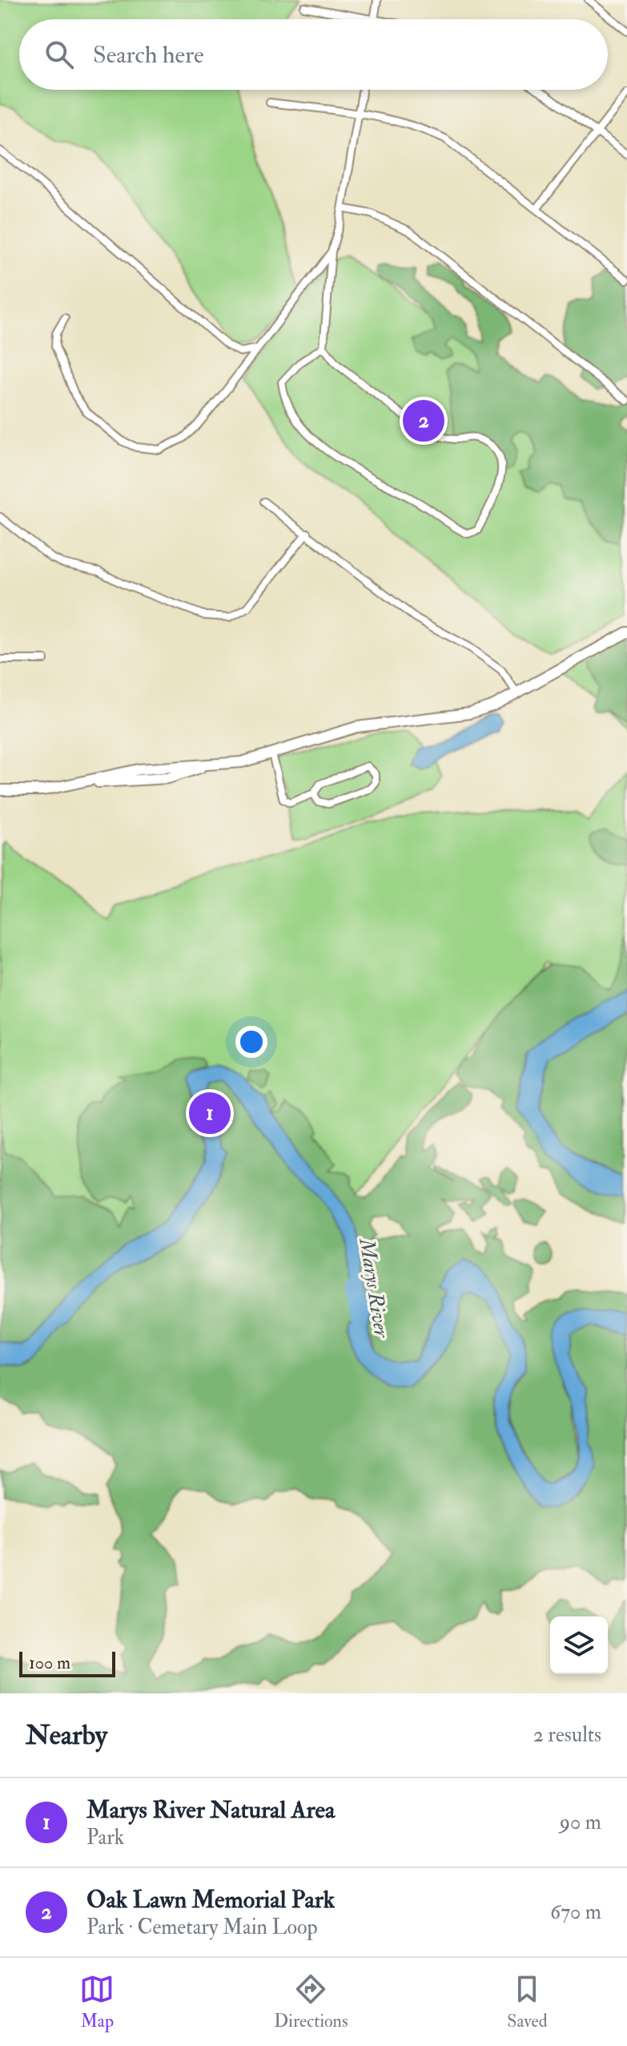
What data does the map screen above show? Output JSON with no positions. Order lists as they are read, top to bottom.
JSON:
{
  "water": ["Marys River"],
  "scale_bar": "100 m",
  "page": {
    "search": "Search here",
    "pins": ["2", "1"],
    "scale": "100 m",
    "heading": ["Nearby", "2 results"],
    "list": [
      {
        "mark": "1",
        "name": "Marys River Natural Area",
        "note": "Park",
        "value": "90 m"
      },
      {
        "mark": "2",
        "name": "Oak Lawn Memorial Park",
        "note": "Park · Cemetary Main Loop",
        "value": "670 m"
      }
    ],
    "nav": ["Map", "Directions", "Saved"]
  }
}
